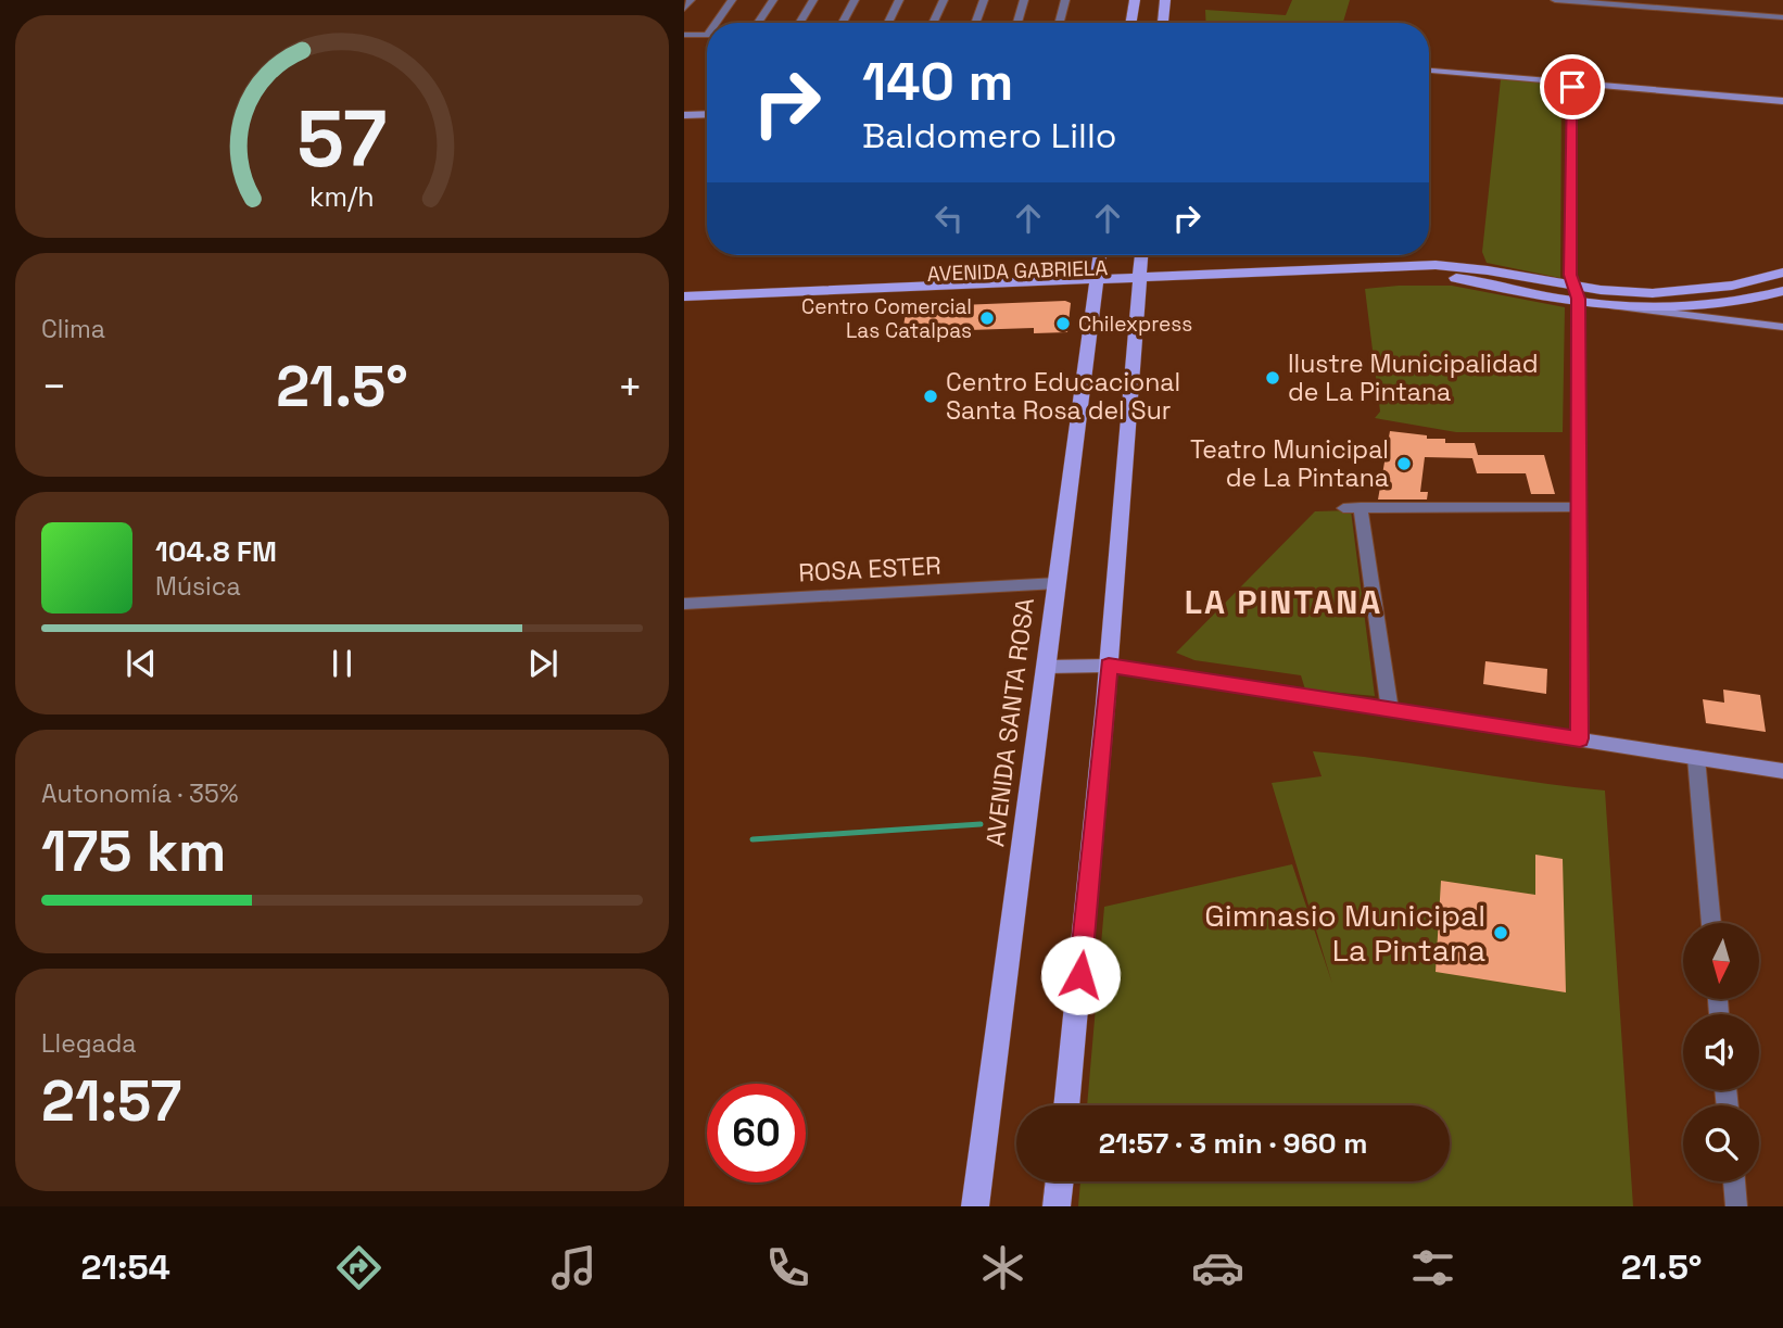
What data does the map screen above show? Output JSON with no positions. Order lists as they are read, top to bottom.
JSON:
{
  "streets": {
    "main road": ["AVENIDA GABRIELA", "AVENIDA SANTA ROSA"],
    "street": ["ROSA ESTER"]
  },
  "crossings": [
    ["AVENIDA GABRIELA", "AVENIDA SANTA ROSA"],
    ["ROSA ESTER", "AVENIDA SANTA ROSA"]
  ],
  "districts": ["LA PINTANA"],
  "places": [
    "Centro Comercial Las Catalpas",
    "Chilexpress",
    "Ilustre Municipalidad de La Pintana",
    "Centro Educacional Santa Rosa del Sur",
    "Teatro Municipal de La Pintana",
    "Gimnasio Municipal La Pintana"
  ],
  "north": "bottom",
  "page": {
    "turn": ["140 m", "Baldomero Lillo"],
    "tile": [
      "Clima",
      ["Autonomía · 35%", "175 km"],
      ["Llegada", "21:57"]
    ],
    "heat": ["−", "21.5°", "+"],
    "song": ["104.8 FM", "Música"],
    "limit": "60",
    "trip": "21:57 · 3 min · 960 m",
    "tabs": ["21:54", "21.5°"],
    "gauge": ["57", "km/h"]
  }
}
